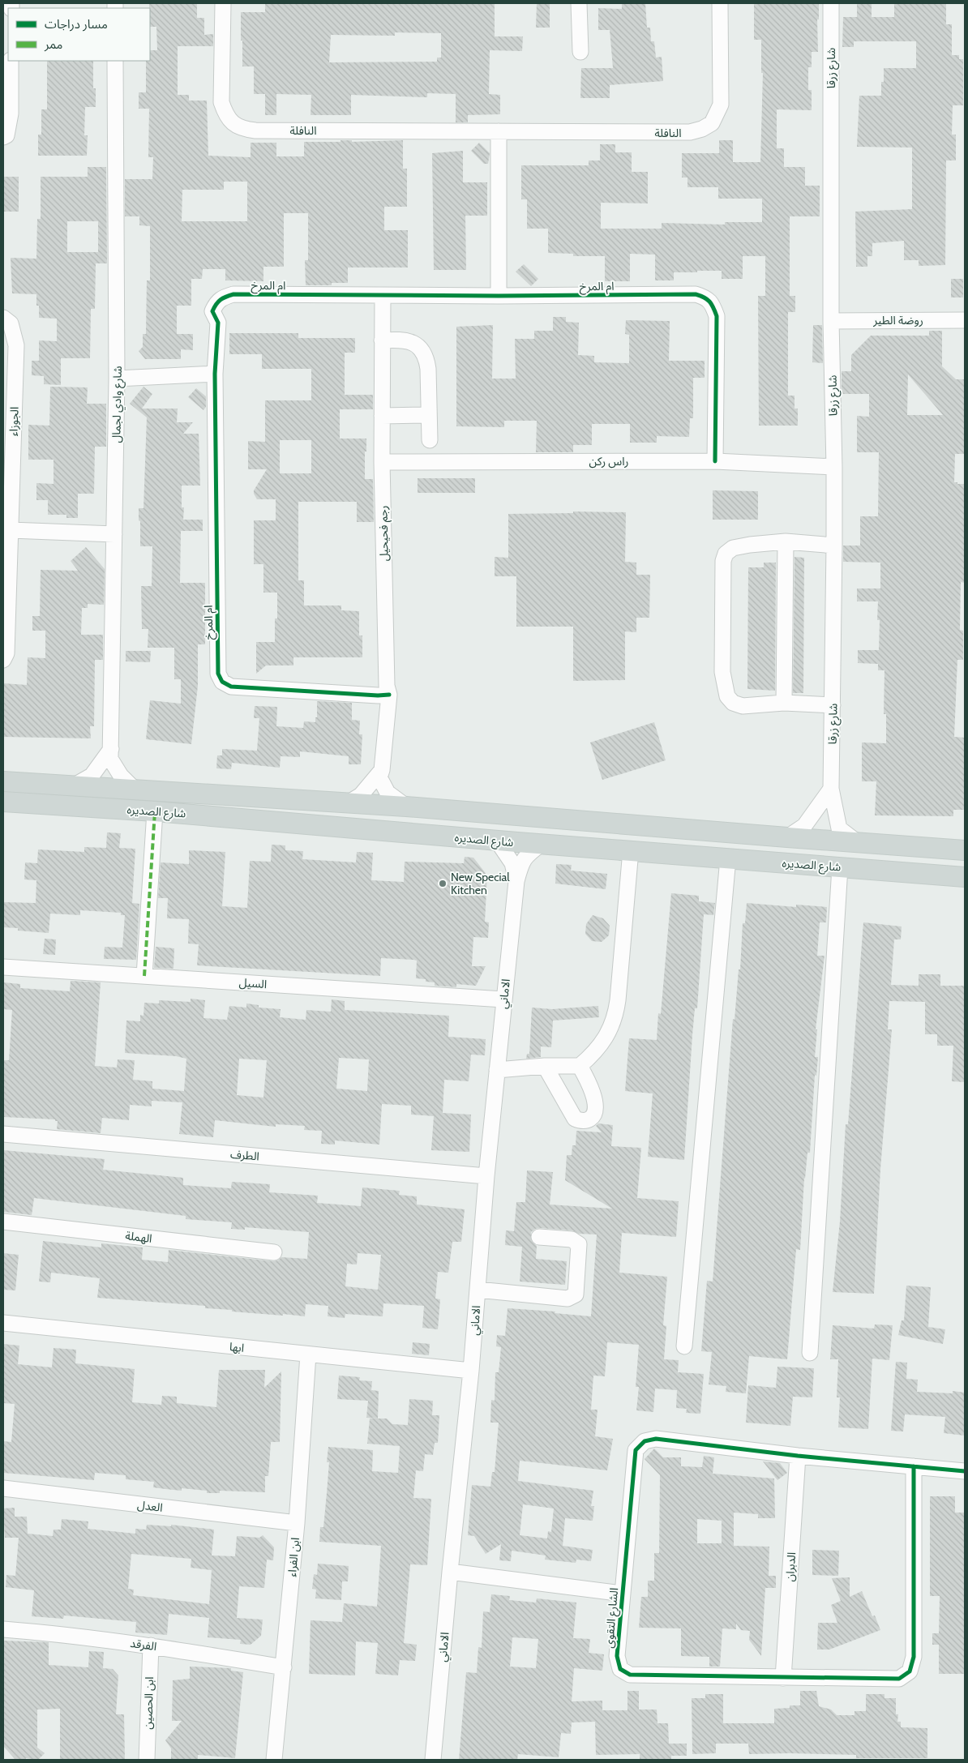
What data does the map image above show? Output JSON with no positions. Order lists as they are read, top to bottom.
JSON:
{
  "streets": {
    "main road": ["شارع الصديره"],
    "street": [
      "شارع زرقا",
      "النافلة",
      "ام المرخ",
      "روضة الطير",
      "شارع وادي لجمال",
      "الجوزاء",
      "راس ركن",
      "رجم فحيحيل",
      "السيل",
      "الاماني",
      "الطرف",
      "الهملة",
      "ابها",
      "العدل",
      "ابن الفراء",
      "الدبران",
      "الشارع التقوى",
      "الفرقد",
      "ابن الحصين"
    ]
  },
  "crossings": [
    ["شارع زرقا", "روضة الطير"],
    ["شارع زرقا", "راس ركن"],
    ["شارع زرقا", "شارع الصديره"],
    ["ام المرخ", "راس ركن"],
    ["ام المرخ", "رجم فحيحيل"],
    ["شارع وادي لجمال", "شارع الصديره"],
    ["راس ركن", "رجم فحيحيل"],
    ["رجم فحيحيل", "شارع الصديره"],
    ["شارع الصديره", "الاماني"],
    ["السيل", "الاماني"],
    ["الاماني", "الطرف"],
    ["الاماني", "ابها"],
    ["الاماني", "الشارع التقوى"],
    ["ابها", "ابن الفراء"],
    ["العدل", "ابن الفراء"],
    ["ابن الفراء", "الفرقد"],
    ["الدبران", "الشارع التقوى"],
    ["الفرقد", "ابن الحصين"]
  ],
  "places": ["New Special Kitchen"],
  "legend": ["مسار دراجات", "ممر"]
}
